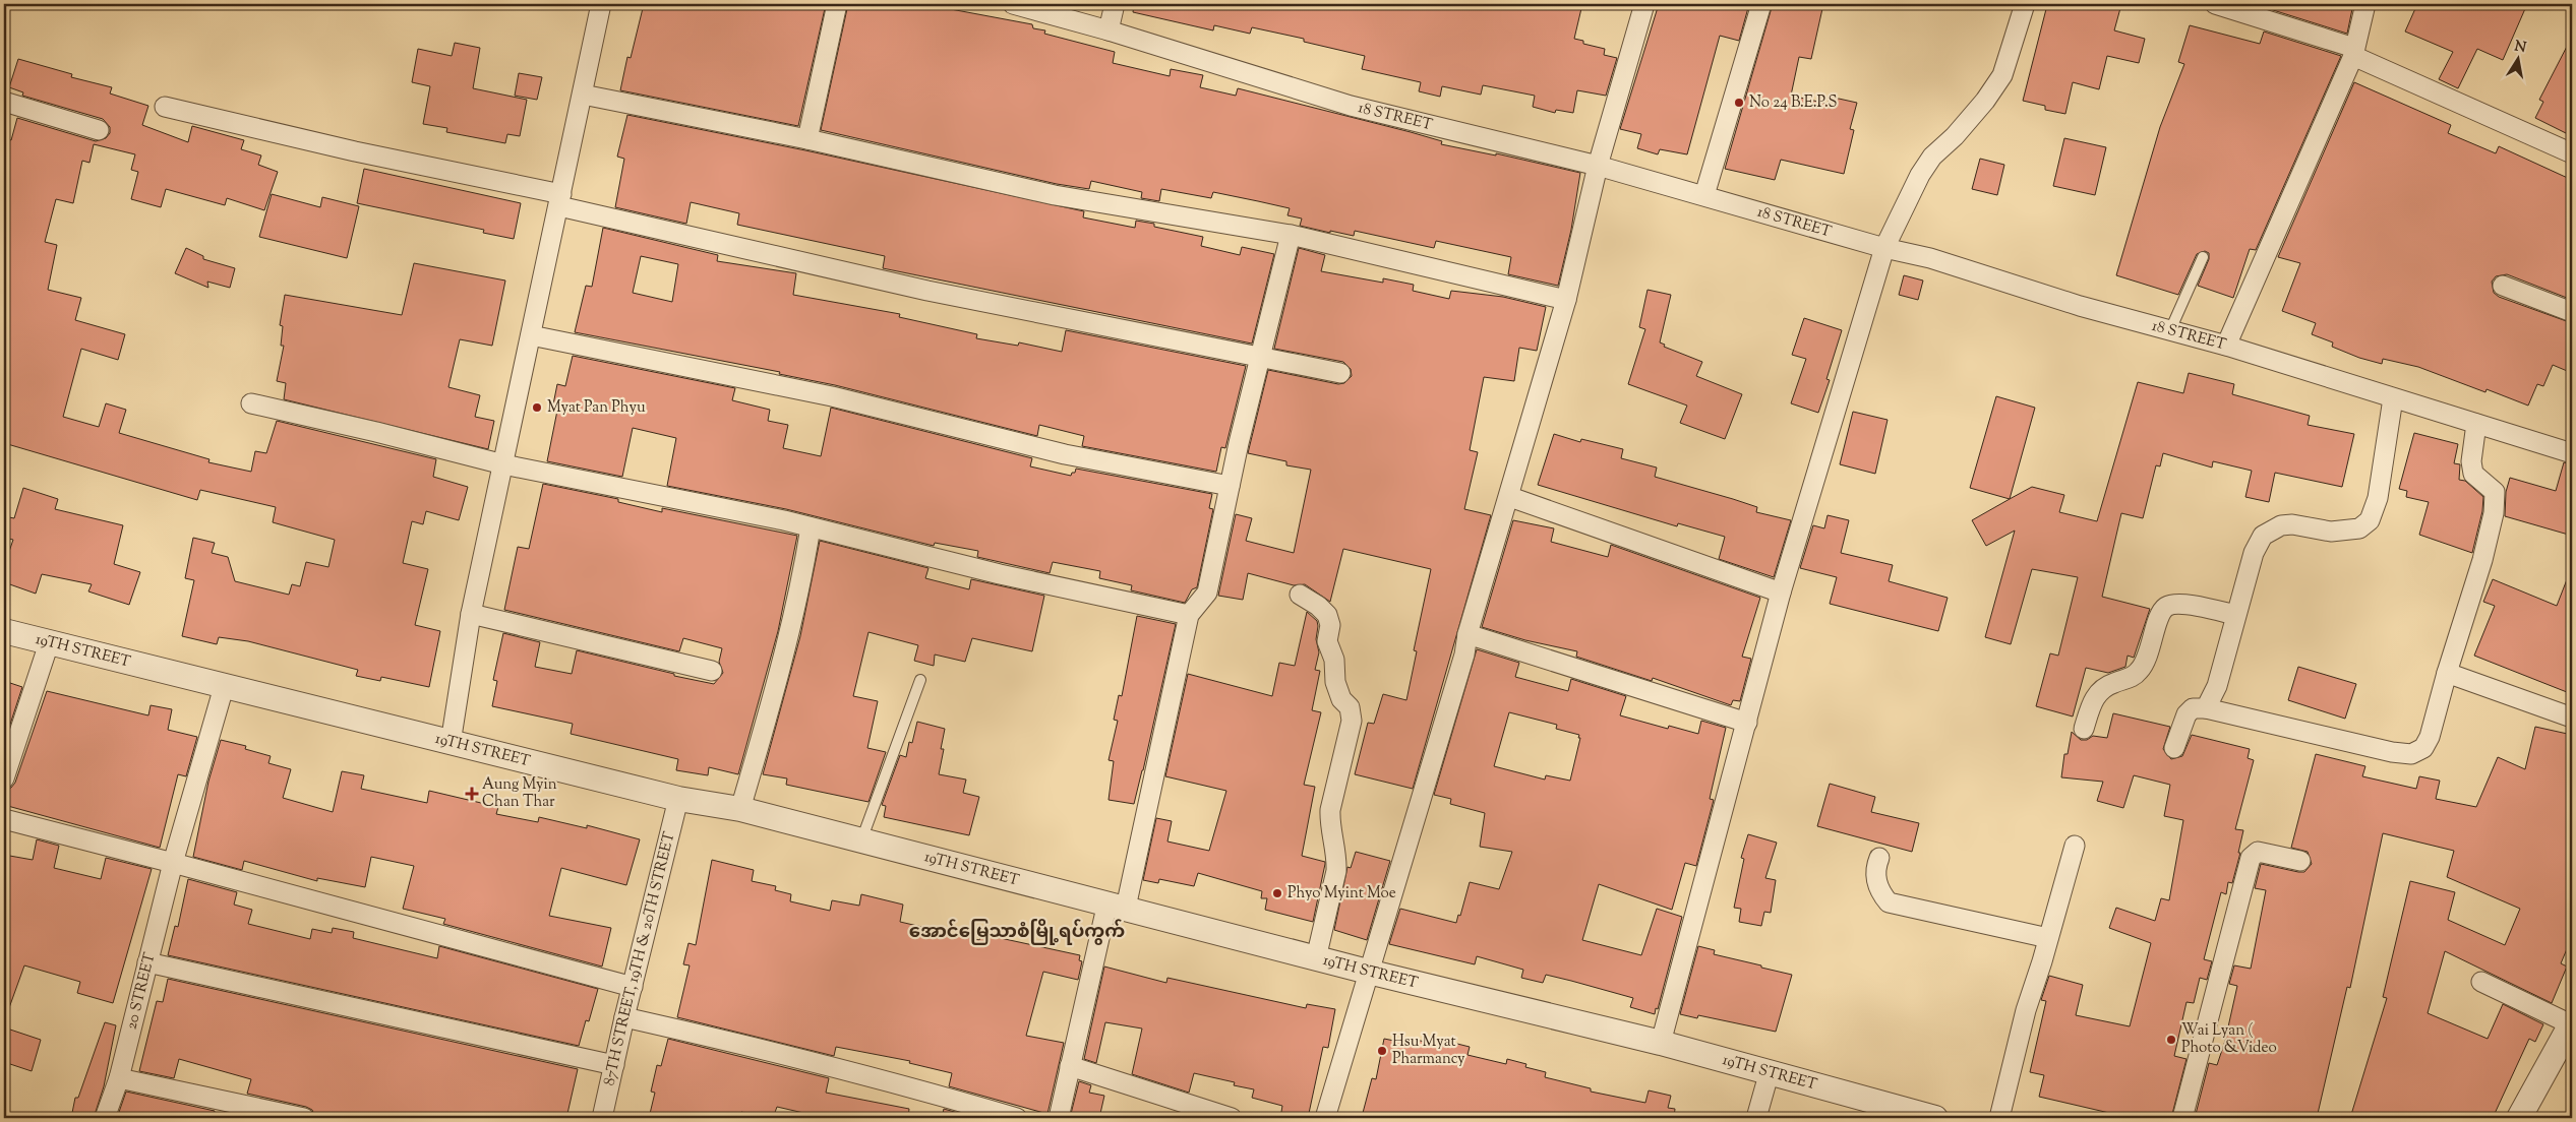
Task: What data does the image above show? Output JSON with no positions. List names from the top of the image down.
{
  "streets": {
    "street": [
      "18 STREET",
      "19TH STREET",
      "87TH STREET, 19TH & 20TH STREET",
      "20 STREET"
    ]
  },
  "crossings": [
    ["19TH STREET", "87TH STREET, 19TH & 20TH STREET"],
    ["19TH STREET", "20 STREET"]
  ],
  "districts": ["အောင်မြေသာစံမြို့ရပ်ကွက်"],
  "places": {
    "other": [
      "No 24 B.E.P.S",
      "Myat Pan Phyu",
      "Phyo Myint Moe",
      "Wai Lyan ( Photo &Video",
      "Hsu Myat Pharmancy"
    ],
    "health": ["Aung Myin Chan Thar"]
  },
  "north": "top"
}
